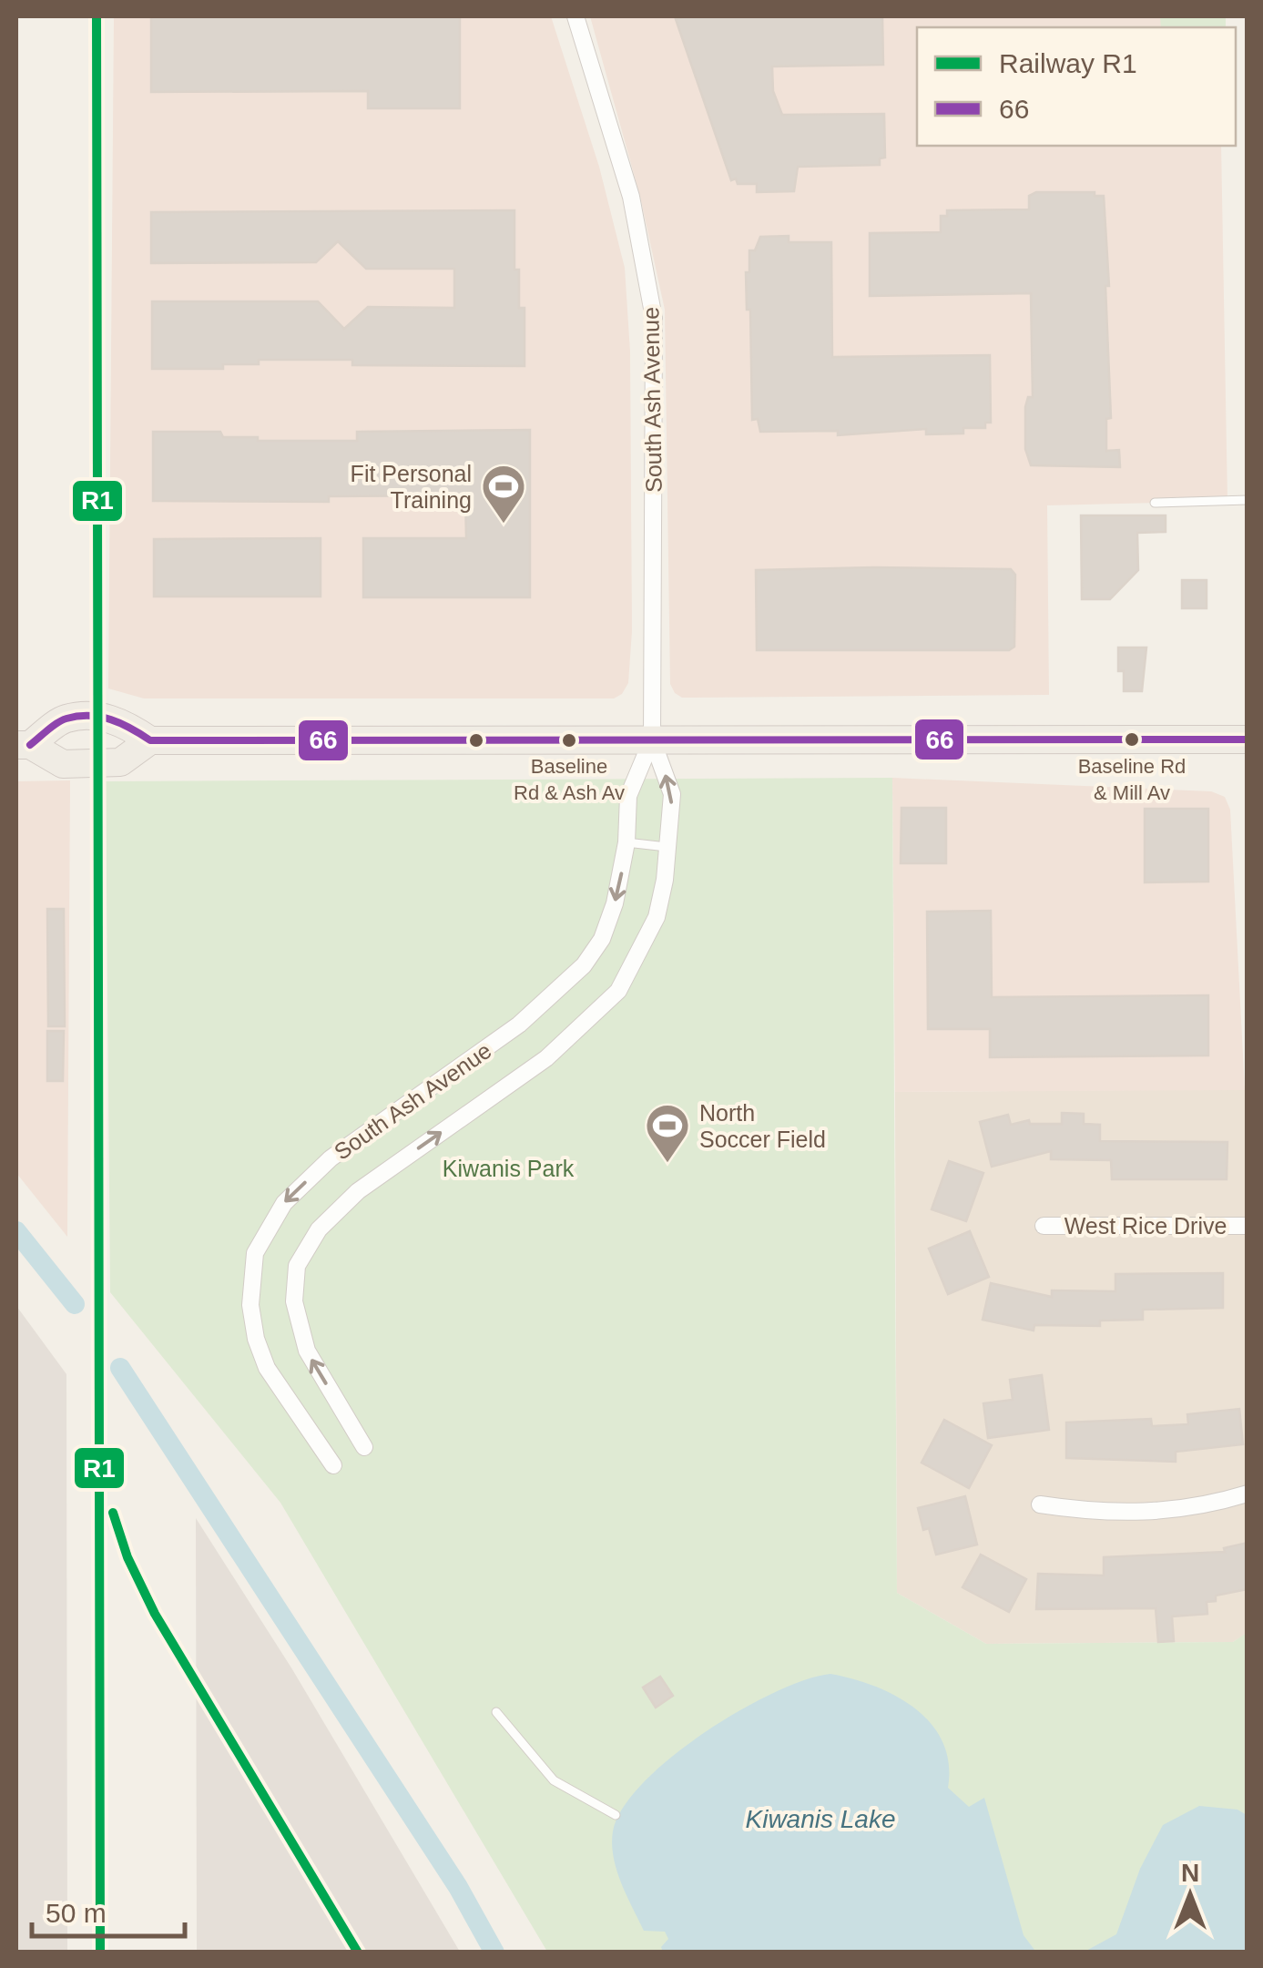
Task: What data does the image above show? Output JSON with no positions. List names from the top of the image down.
{
  "streets": {
    "street": ["South Ash Avenue", "West Rice Drive"]
  },
  "water": ["Kiwanis Lake"],
  "parks": ["Kiwanis Park"],
  "places": {
    "sports": ["Fit Personal Training", "North Soccer Field"],
    "other": ["Baseline Rd & Mill Av", "Baseline Rd & Ash Av"]
  },
  "lines": ["rail line R1", "transit line 66"],
  "legend": ["Railway R1", "66"],
  "scale_bar": "50 m",
  "north": "top"
}
